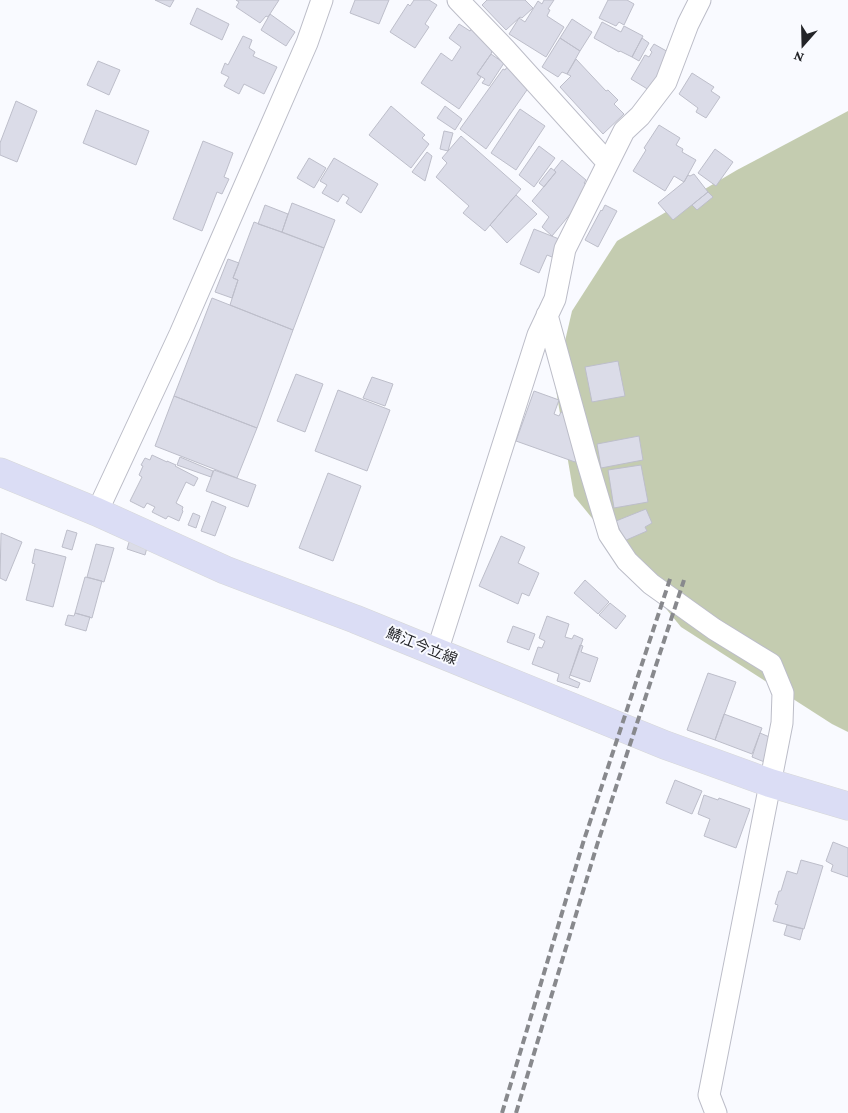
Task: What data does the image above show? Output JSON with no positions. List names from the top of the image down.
{
  "streets": {
    "main road": ["鯖江今立線"]
  },
  "north": "bottom"
}
